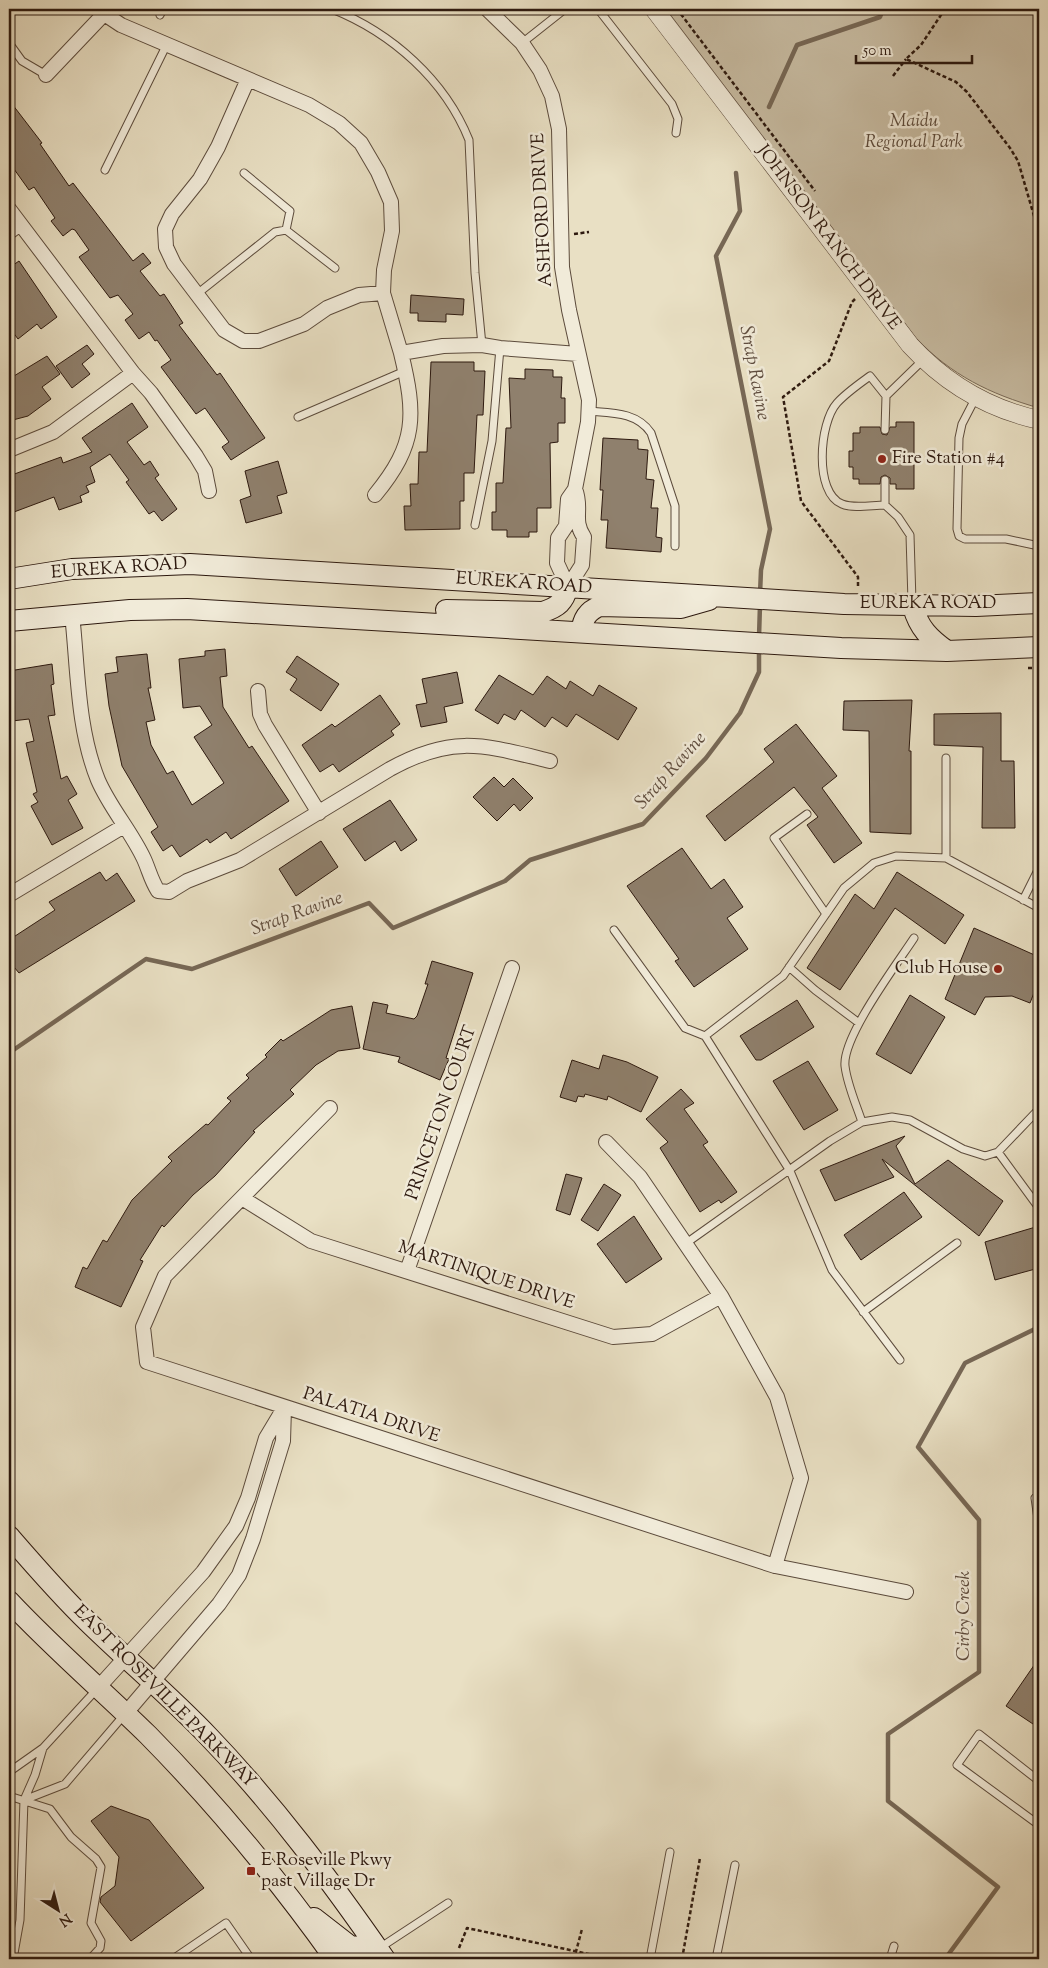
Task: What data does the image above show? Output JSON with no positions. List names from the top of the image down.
{
  "streets": {
    "main road": ["EUREKA ROAD", "EAST ROSEVILLE PARKWAY"],
    "street": [
      "ASHFORD DRIVE",
      "JOHNSON RANCH DRIVE",
      "PRINCETON COURT",
      "MARTINIQUE DRIVE",
      "PALATIA DRIVE"
    ]
  },
  "crossings": [
    ["ASHFORD DRIVE", "EUREKA ROAD"],
    ["PRINCETON COURT", "MARTINIQUE DRIVE"],
    ["MARTINIQUE DRIVE", "PALATIA DRIVE"]
  ],
  "water": ["Strap Ravine", "Cirby Creek"],
  "parks": ["Maidu Regional Park"],
  "places": {
    "other": ["Fire Station #4", "Club House"],
    "transit": ["E Roseville Pkwy past Village Dr"]
  },
  "scale_bar": "50 m",
  "north": "bottom right"
}
